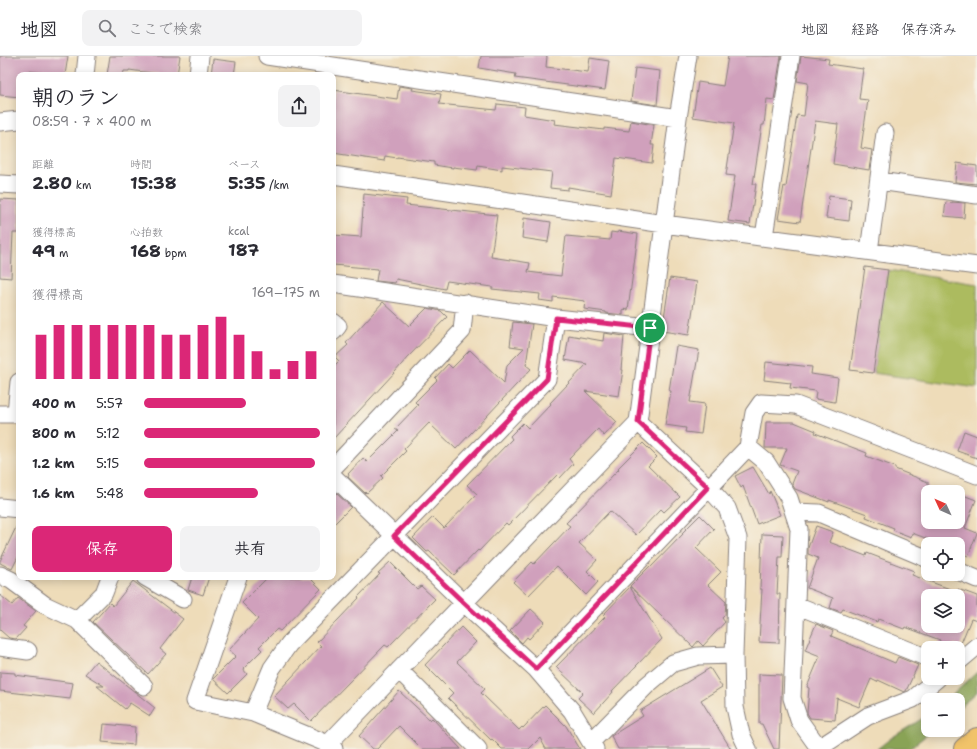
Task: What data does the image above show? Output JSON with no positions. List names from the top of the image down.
{
  "north": "top left",
  "page": {
    "header": "地図",
    "search": "ここで検索",
    "nav": ["地図", "経路", "保存済み"],
    "heading": ["朝のラン", "08:59 · 7 × 400 m"],
    "stats": [
      ["距離", "2.80 km"],
      ["時間", "15:38"],
      ["ペース", "5:35 /km"],
      ["獲得標高", "49 m"],
      ["心拍数", "168 bpm"],
      ["kcal", "187"]
    ],
    "chart": ["獲得標高", "169–175 m"],
    "list": [
      {
        "name": "400 m",
        "note": "5:57"
      },
      {
        "name": "800 m",
        "note": "5:12"
      },
      {
        "name": "1.2 km",
        "note": "5:15"
      },
      {
        "name": "1.6 km",
        "note": "5:48"
      }
    ],
    "map_buttons": ["+", "−"],
    "buttons": ["保存", "共有"]
  }
}
